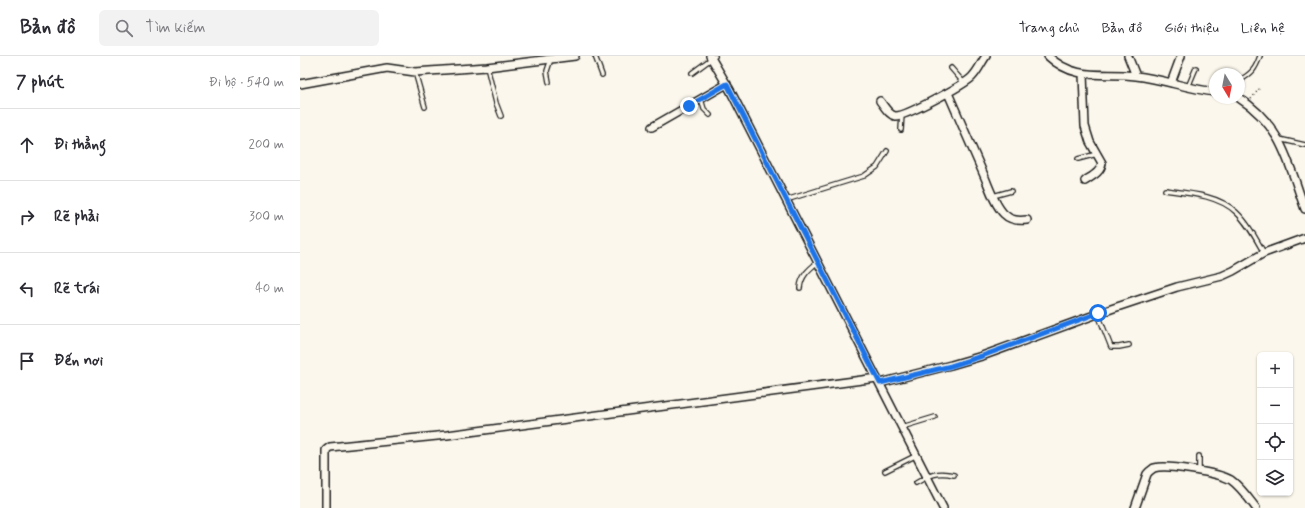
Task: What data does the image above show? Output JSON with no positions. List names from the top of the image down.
{
  "north": "bottom",
  "page": {
    "header": "Bản đồ",
    "search": "Tìm kiếm",
    "nav": [
      "Trang chủ",
      "Bản đồ",
      "Giới thiệu",
      "Liên hệ"
    ],
    "heading": ["7 phút", "Đi bộ · 540 m"],
    "list": [
      ["Đi thẳng", "200 m"],
      ["Rẽ phải", "300 m"],
      ["Rẽ trái", "40 m"],
      "Đến nơi"
    ],
    "map_buttons": ["+", "−"]
  }
}
